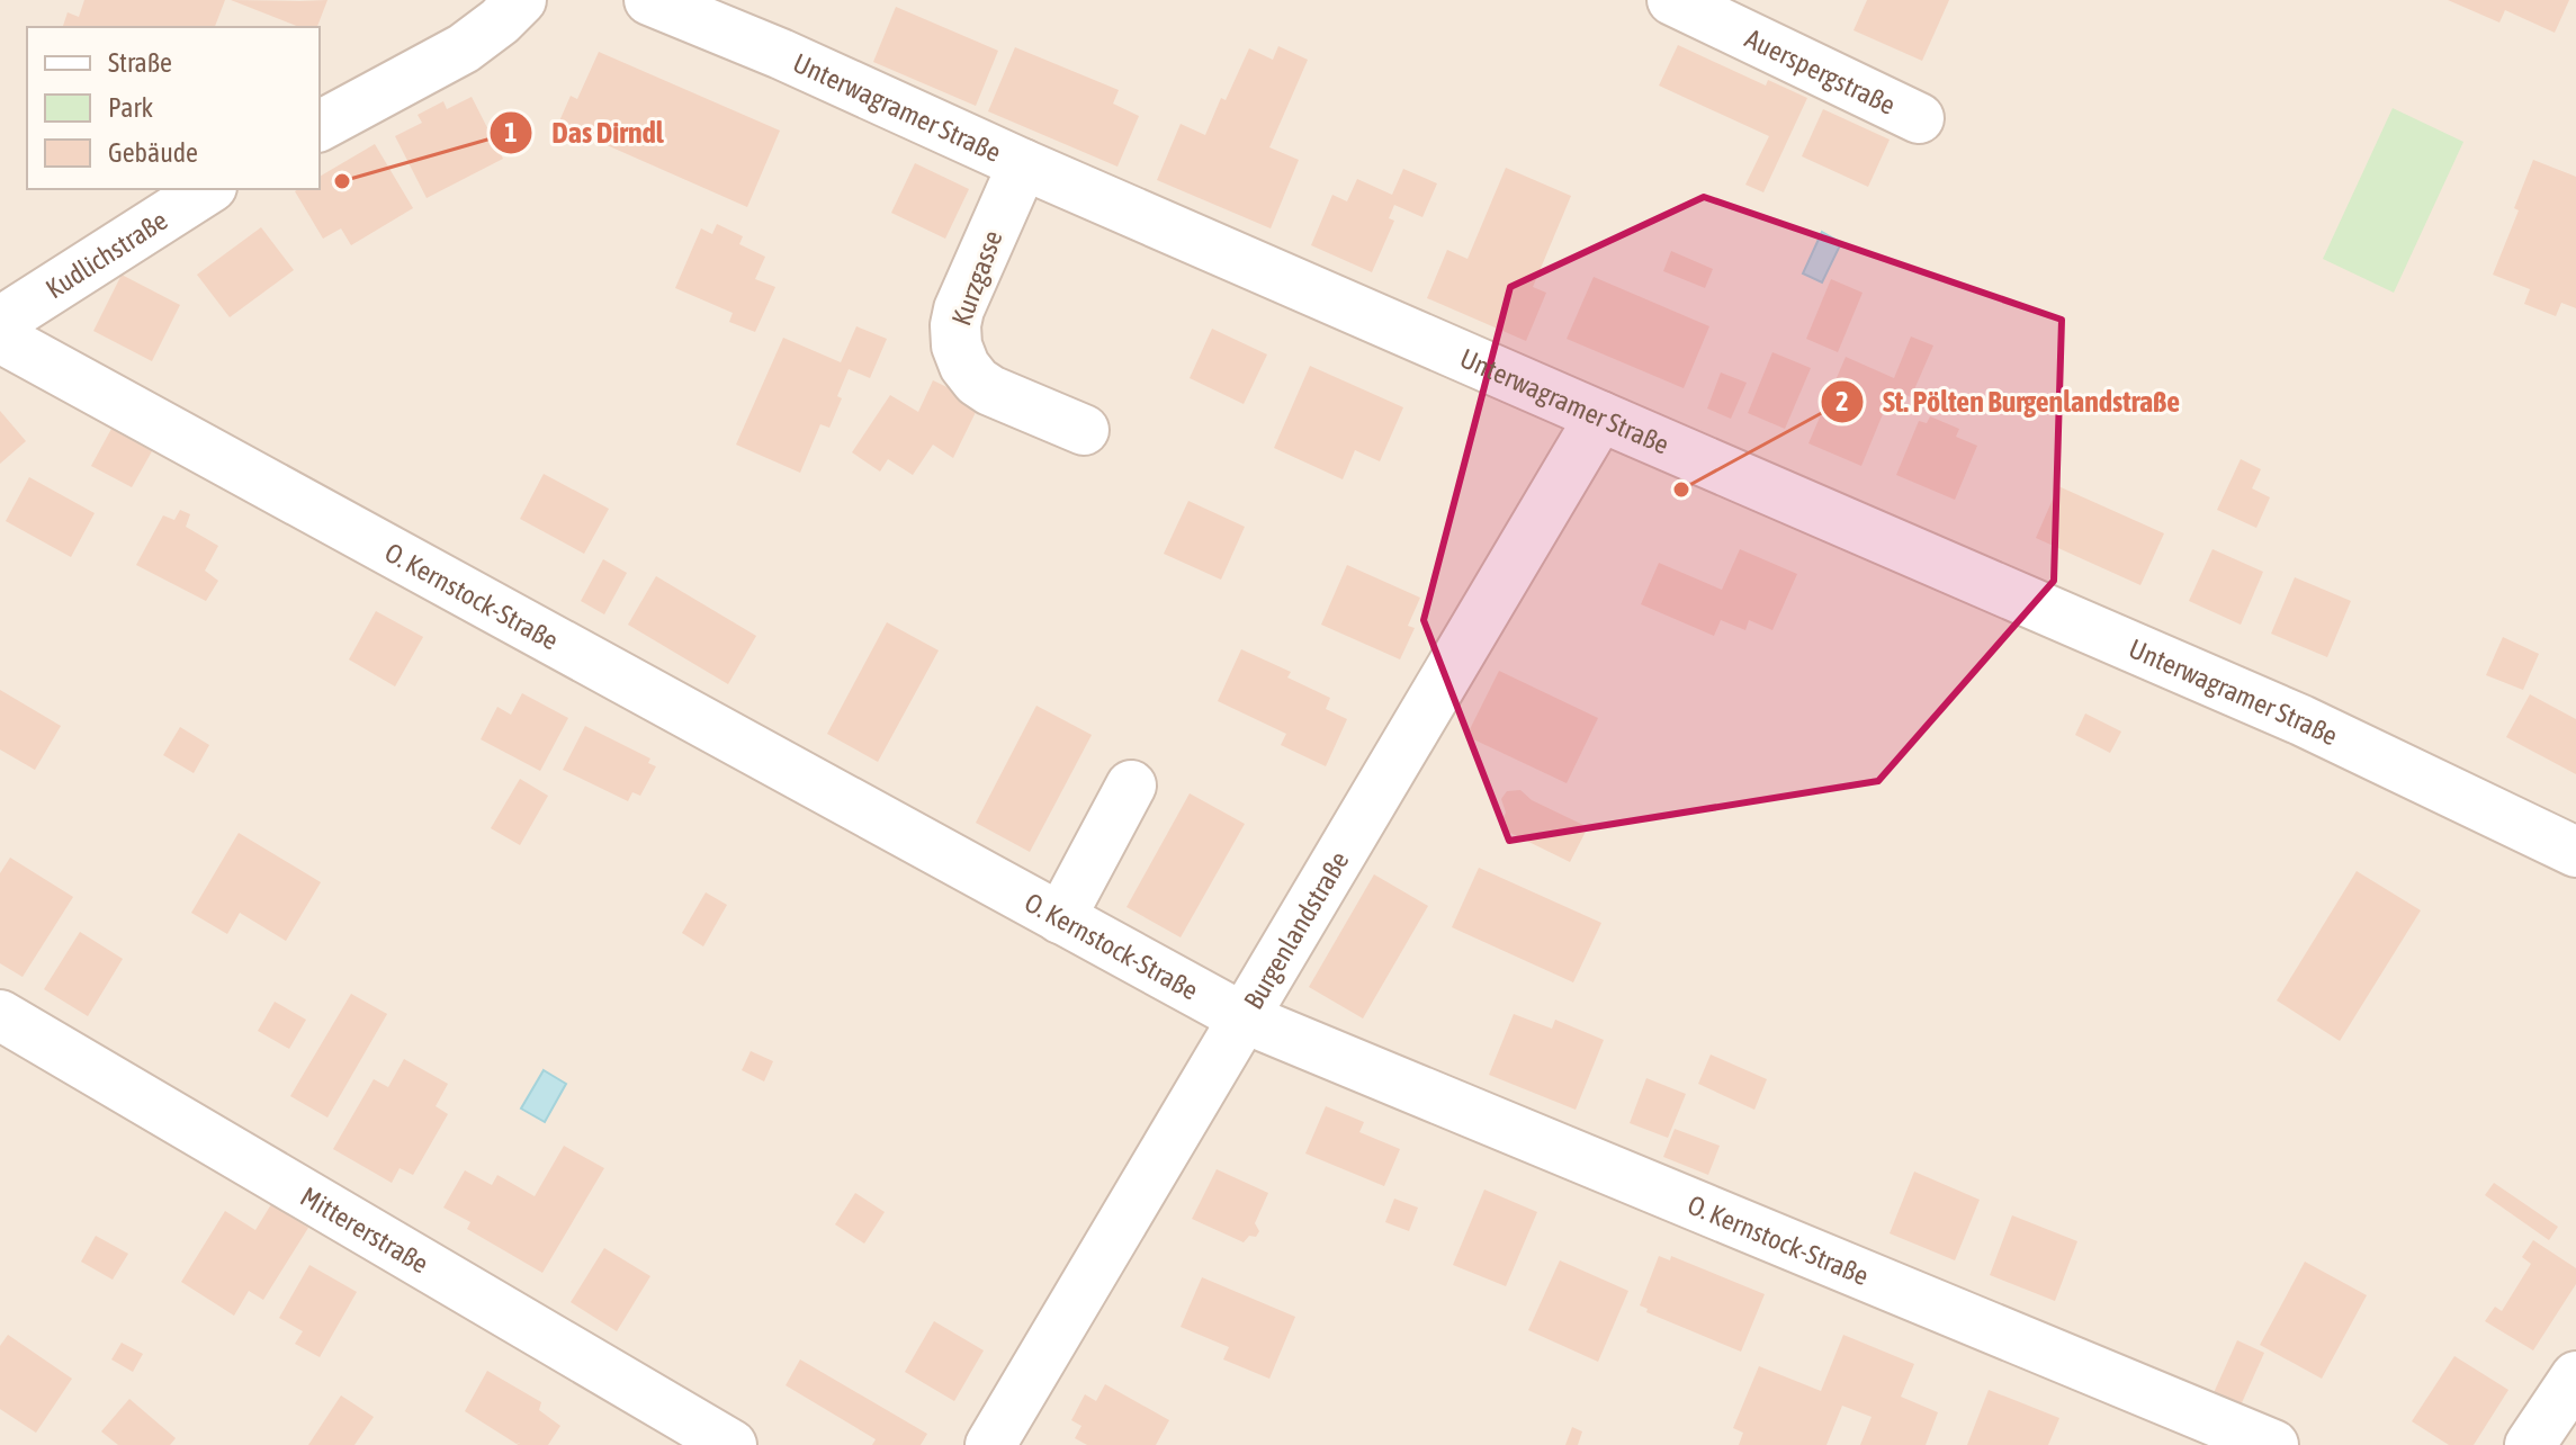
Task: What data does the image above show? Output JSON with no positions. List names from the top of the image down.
{
  "streets": {
    "street": [
      "Auerspergstraße",
      "Unterwagramer Straße",
      "Kudlichstraße",
      "Kurzgasse",
      "O. Kernstock-Straße",
      "Burgenlandstraße",
      "Mittererstraße"
    ]
  },
  "crossings": [
    ["Unterwagramer Straße", "Kurzgasse"],
    ["Unterwagramer Straße", "Burgenlandstraße"],
    ["O. Kernstock-Straße", "Burgenlandstraße"]
  ],
  "places": ["Das Dirndl", "St. Pölten Burgenlandstraße"],
  "legend": ["Straße", "Park", "Gebäude"]
}
